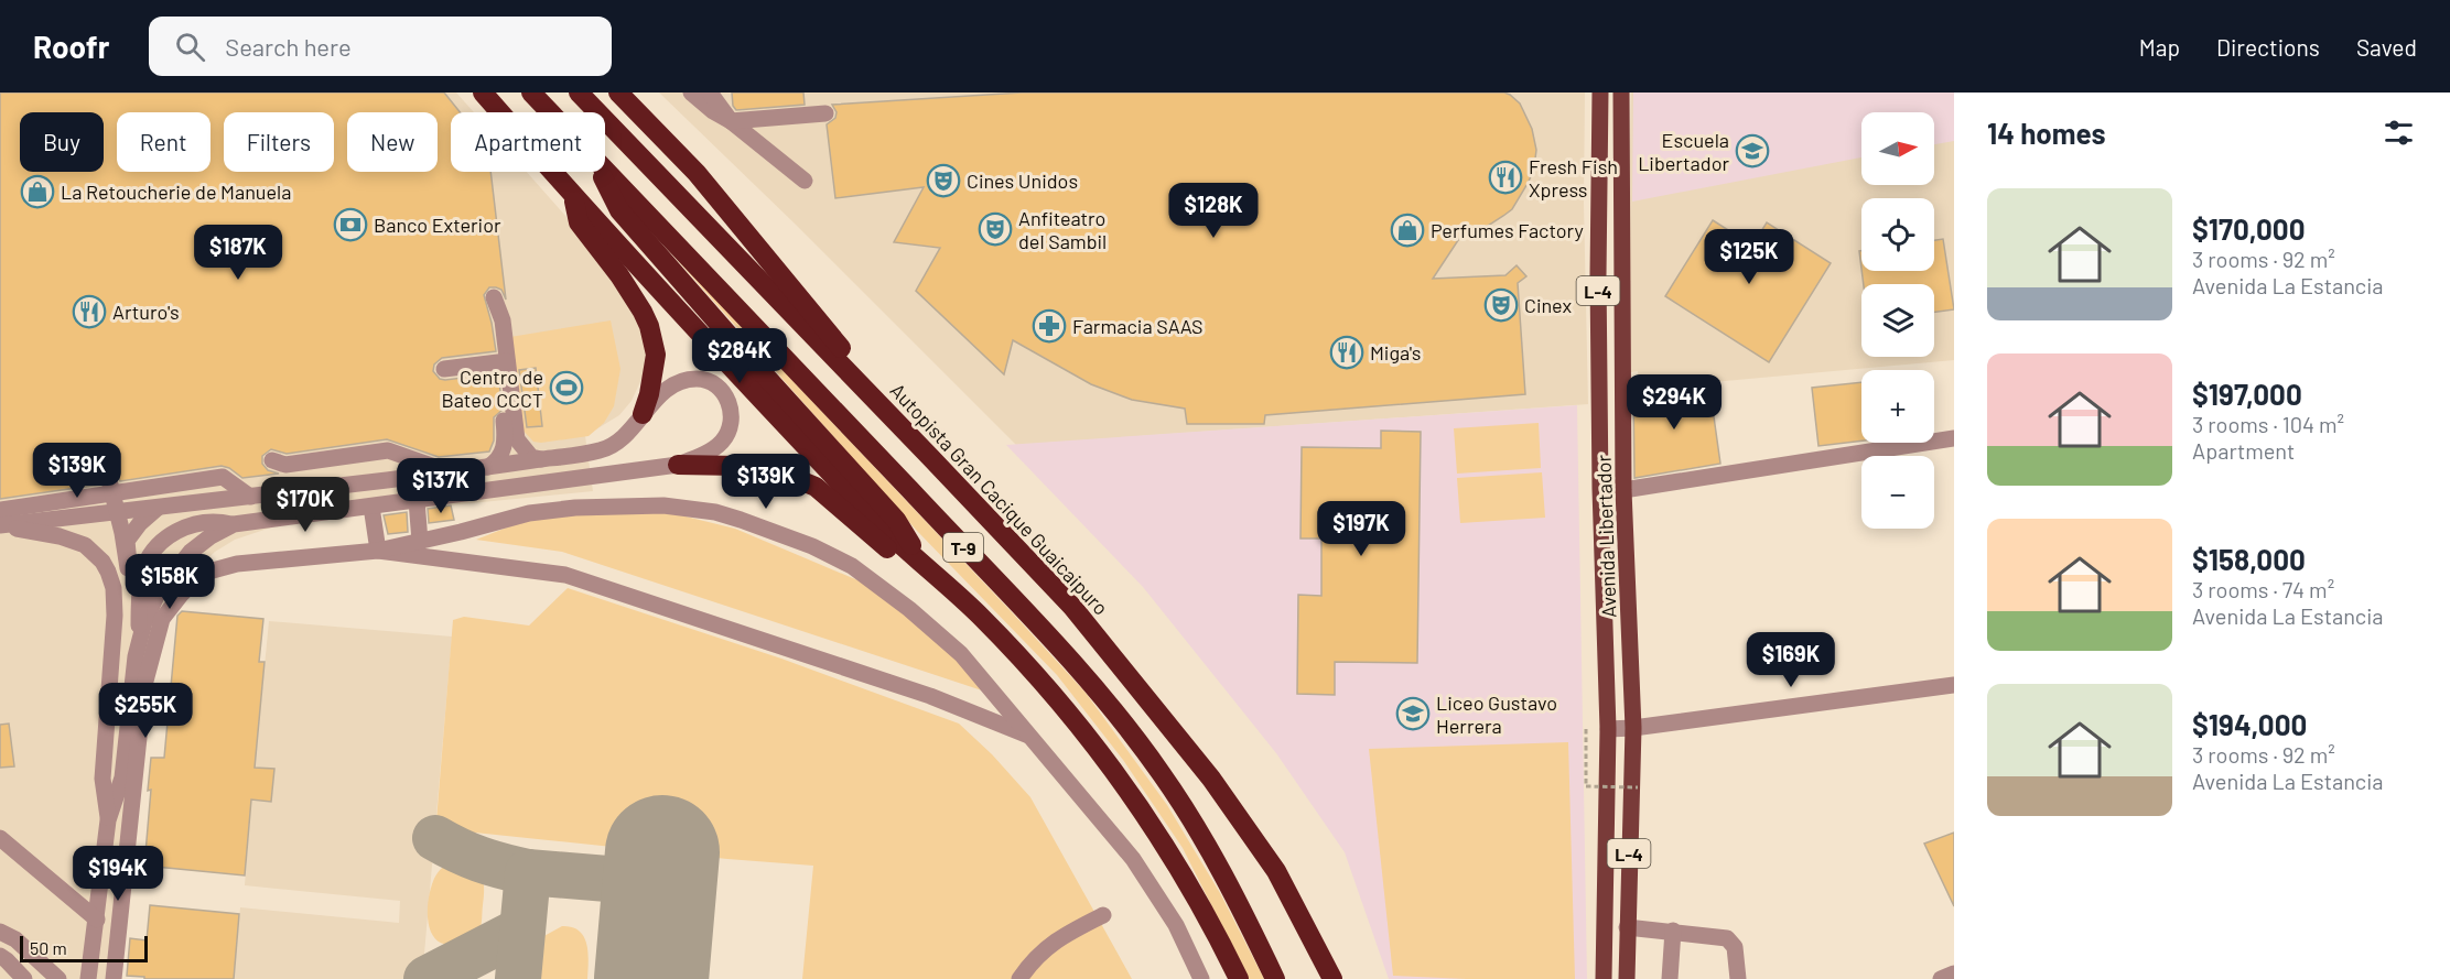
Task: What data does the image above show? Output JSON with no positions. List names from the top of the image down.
{
  "streets": {
    "highway": ["Autopista Gran Cacique Guaicaipuro", "T-9"],
    "main road": ["L-4", "Avenida Libertador"]
  },
  "places": {
    "school or university": ["Escuela Libertador", "Liceo Gustavo Herrera"],
    "restaurant": ["Fresh Fish Xpress", "Arturo's", "Miga's"],
    "theatre": ["Cines Unidos", "Anfiteatro del Sambil", "Cinex"],
    "shop": ["La Retoucherie de Manuela", "Perfumes Factory"],
    "bank": ["Banco Exterior"],
    "pharmacy": ["Farmacia SAAS"],
    "sports": ["Centro de Bateo CCCT"]
  },
  "scale_bar": "50 m",
  "north": "right",
  "page": {
    "header": "Roofr",
    "search": "Search here",
    "nav": ["Map", "Directions", "Saved"],
    "heading": "14 homes",
    "map_buttons": ["+", "−"],
    "chip": [
      "Buy",
      "Rent",
      "Filters",
      "New",
      "Apartment"
    ],
    "list": [
      {
        "name": "$170,000",
        "note": "3 rooms · 92 m² · Avenida La Estancia"
      },
      {
        "name": "$197,000",
        "note": "3 rooms · 104 m² · Apartment"
      },
      {
        "name": "$158,000",
        "note": "3 rooms · 74 m² · Avenida La Estancia"
      },
      {
        "name": "$194,000",
        "note": "3 rooms · 92 m² · Avenida La Estancia"
      }
    ],
    "price": [
      "$128K",
      "$187K",
      "$125K",
      "$284K",
      "$294K",
      "$139K",
      "$139K",
      "$137K",
      "$170K",
      "$197K",
      "$158K",
      "$169K",
      "$255K",
      "$194K"
    ],
    "scale": "50 m"
  }
}
